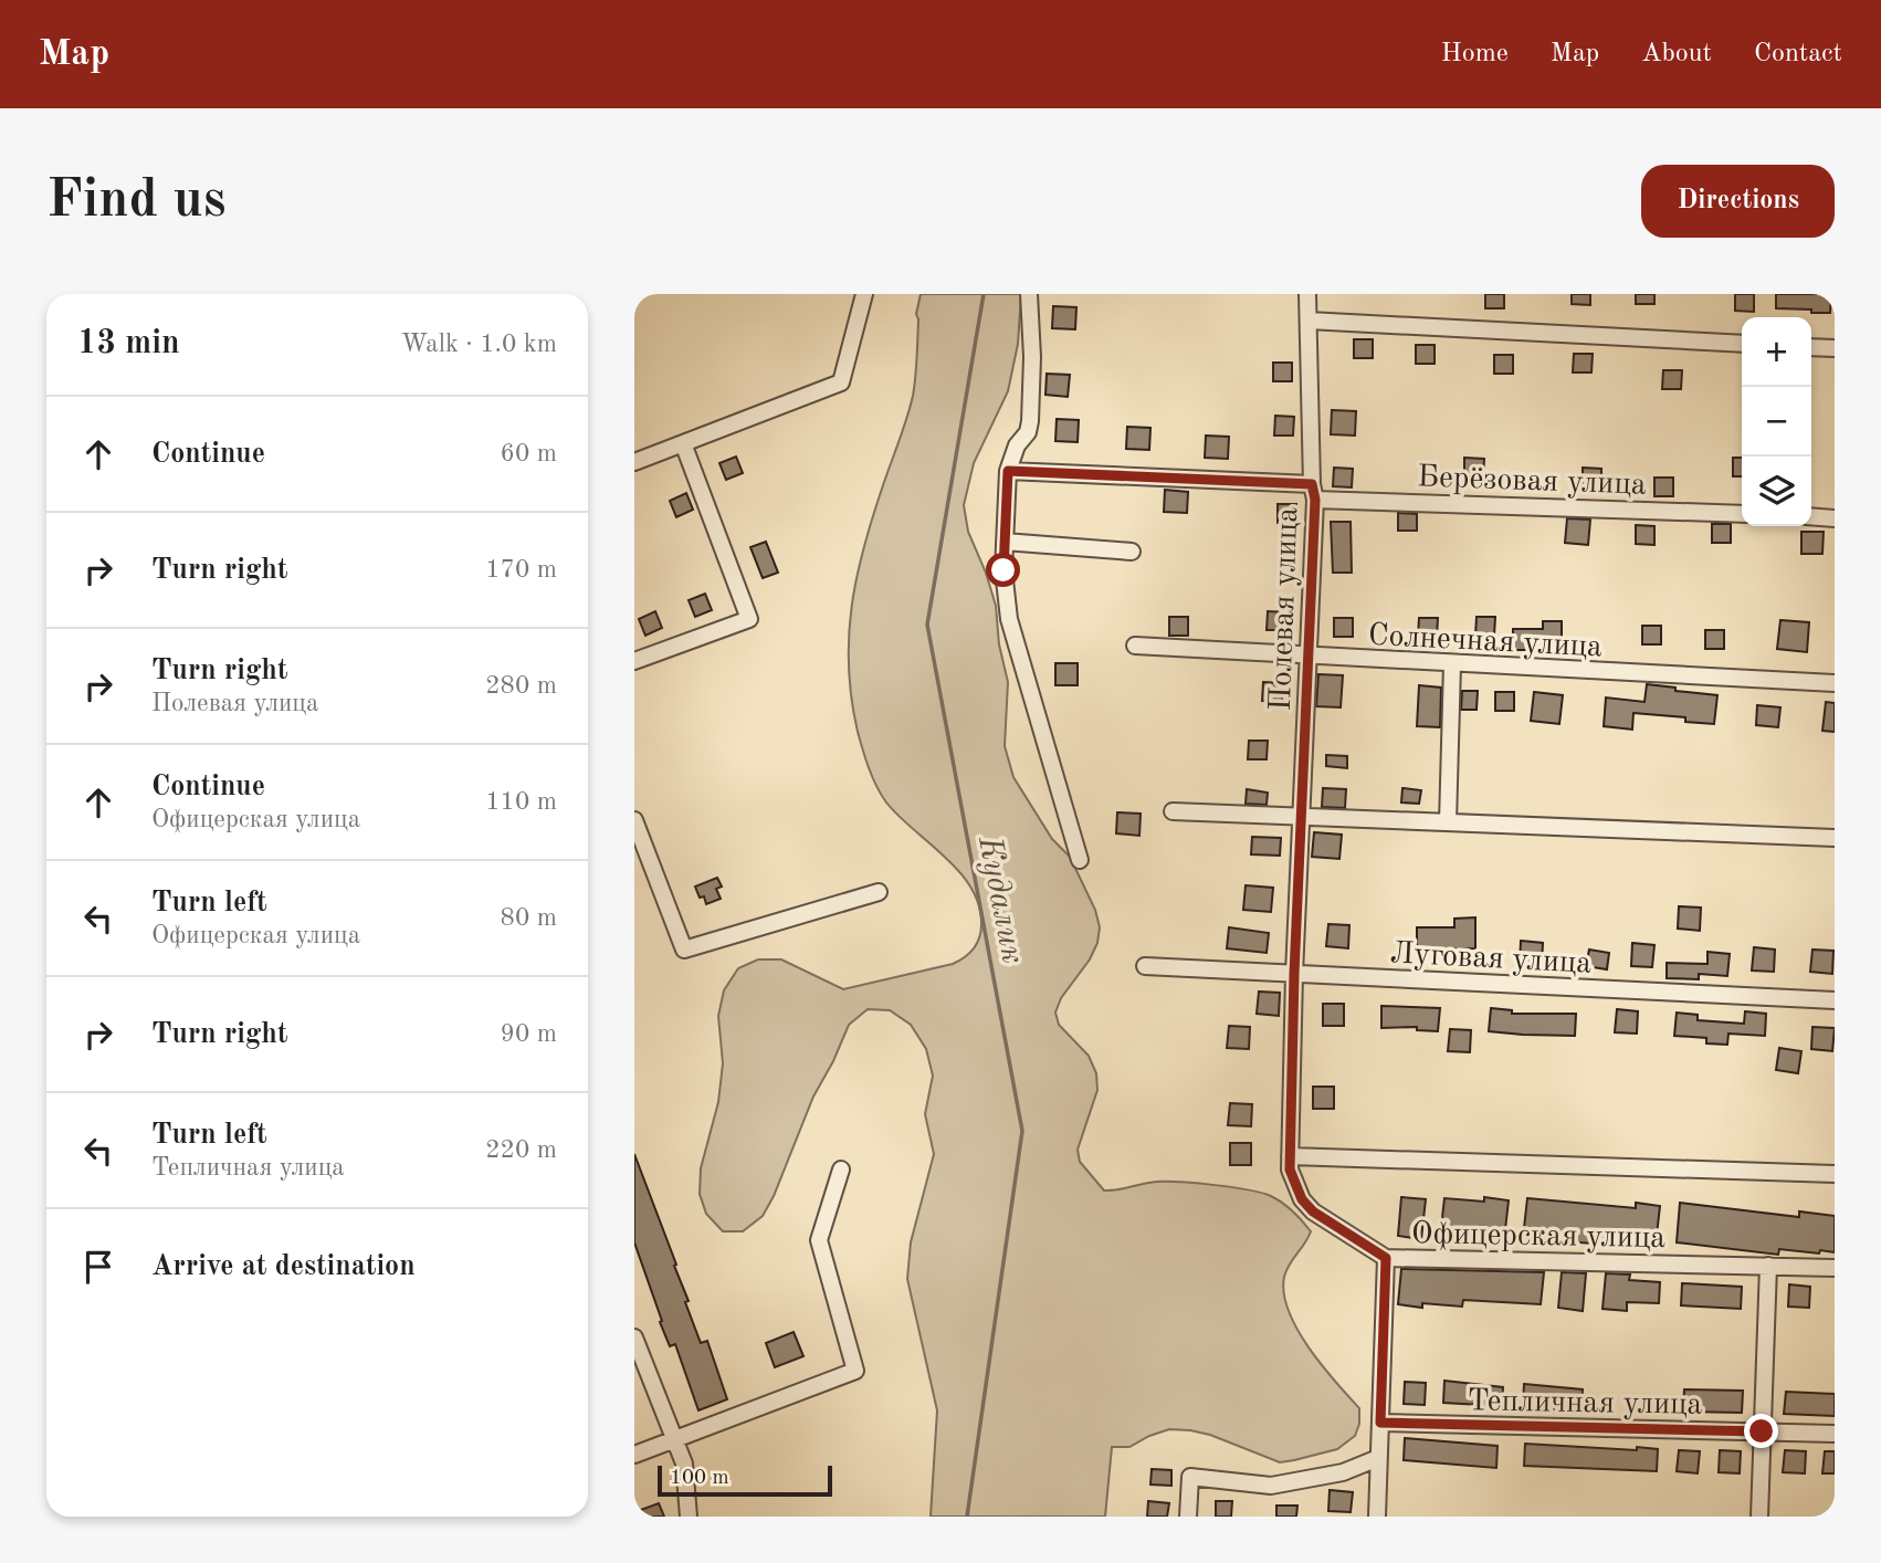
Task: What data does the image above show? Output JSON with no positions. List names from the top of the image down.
{
  "streets": {
    "street": [
      "Берёзовая улица",
      "Полевая улица",
      "Солнечная улица",
      "Луговая улица",
      "Офицерская улица",
      "Тепличная улица"
    ]
  },
  "crossings": [
    ["Берёзовая улица", "Полевая улица"],
    ["Полевая улица", "Солнечная улица"],
    ["Полевая улица", "Луговая улица"],
    ["Полевая улица", "Офицерская улица"],
    ["Луговая улица", "Офицерская улица"]
  ],
  "water": ["Кудалик"],
  "scale_bar": "100 m",
  "page": {
    "header": "Map",
    "nav": [
      "Home",
      "Map",
      "About",
      "Contact"
    ],
    "buttons": "Directions",
    "title": "Find us",
    "heading": ["13 min", "Walk · 1.0 km"],
    "map_buttons": ["+", "−"],
    "list": [
      ["Continue", "60 m"],
      ["Turn right", "170 m"],
      ["Turn right", "Полевая улица", "280 m"],
      ["Continue", "Офицерская улица", "110 m"],
      ["Turn left", "Офицерская улица", "80 m"],
      ["Turn right", "90 m"],
      ["Turn left", "Тепличная улица", "220 m"],
      "Arrive at destination"
    ],
    "scale": "100 m"
  }
}
